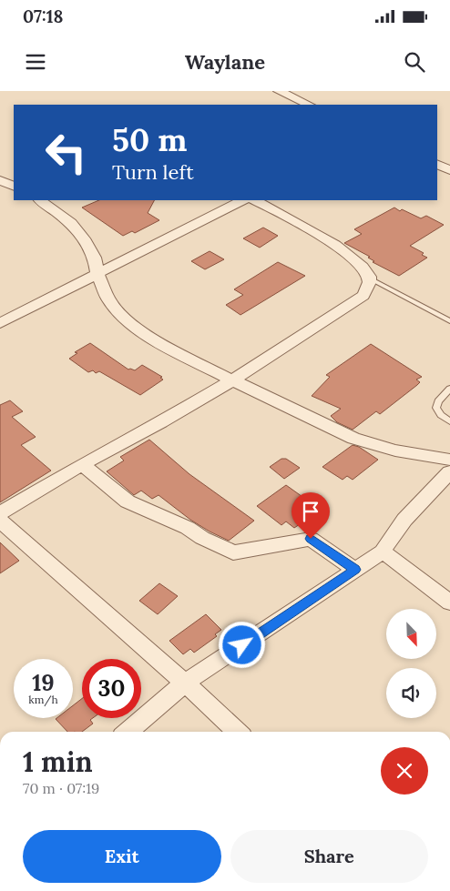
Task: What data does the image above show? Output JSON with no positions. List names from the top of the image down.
{
  "north": "bottom right",
  "page": {
    "status": "07:18",
    "header": "Waylane",
    "turn": ["50 m", "Turn left"],
    "speed": "19 km/h",
    "limit": "30",
    "heading": ["1 min", "70 m · 07:19"],
    "buttons": ["Exit", "Share"]
  }
}
